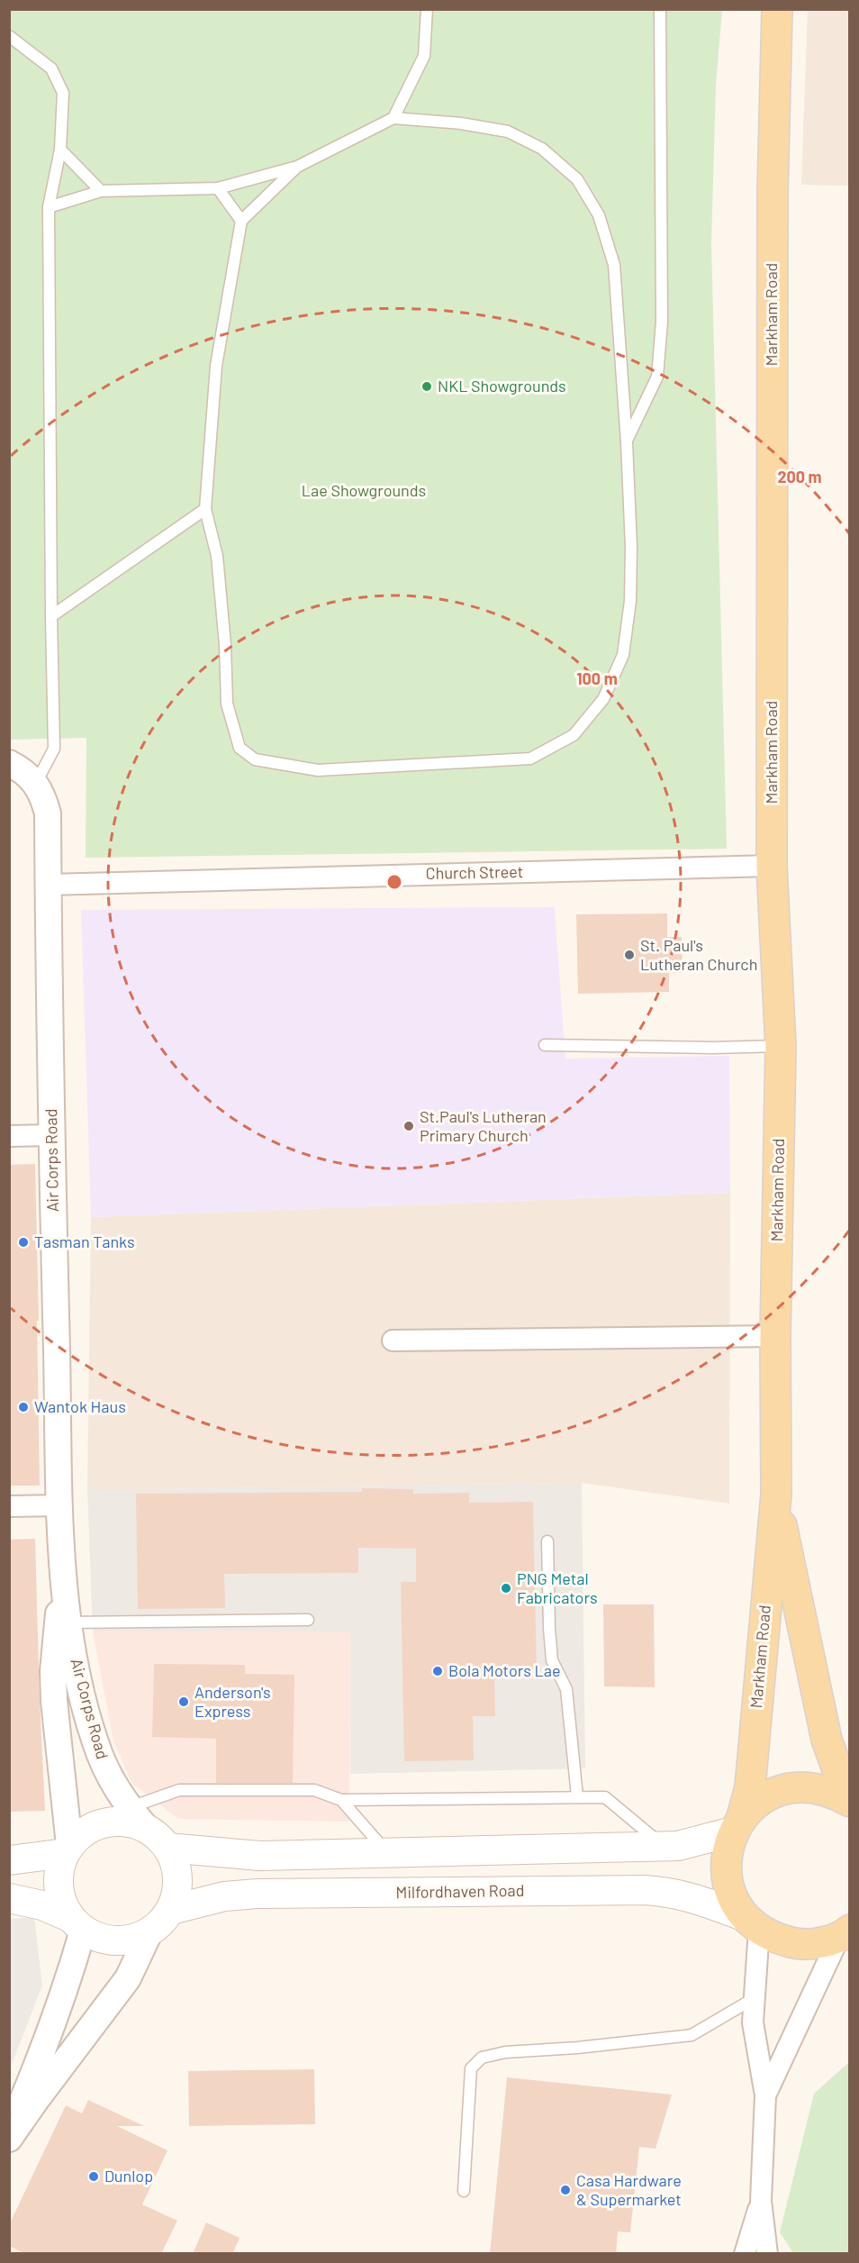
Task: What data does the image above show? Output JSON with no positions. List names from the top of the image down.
{
  "streets": {
    "main road": ["Markham Road", "Milfordhaven Road"],
    "street": ["Church Street", "Air Corps Road"]
  },
  "crossings": [
    ["Markham Road", "Church Street"],
    ["Markham Road", "Milfordhaven Road"],
    ["Church Street", "Air Corps Road"],
    ["Air Corps Road", "Milfordhaven Road"]
  ],
  "parks": ["Lae Showgrounds"],
  "places": [
    "NKL Showgrounds",
    "St. Paul's Lutheran Church",
    "St.Paul's Lutheran Primary Church",
    "Tasman Tanks",
    "Wantok Haus",
    "PNG Metal Fabricators",
    "Bola Motors Lae",
    "Anderson's Express",
    "Dunlop",
    "Casa Hardware & Supermarket"
  ],
  "rings": ["200 m", "100 m"]
}
